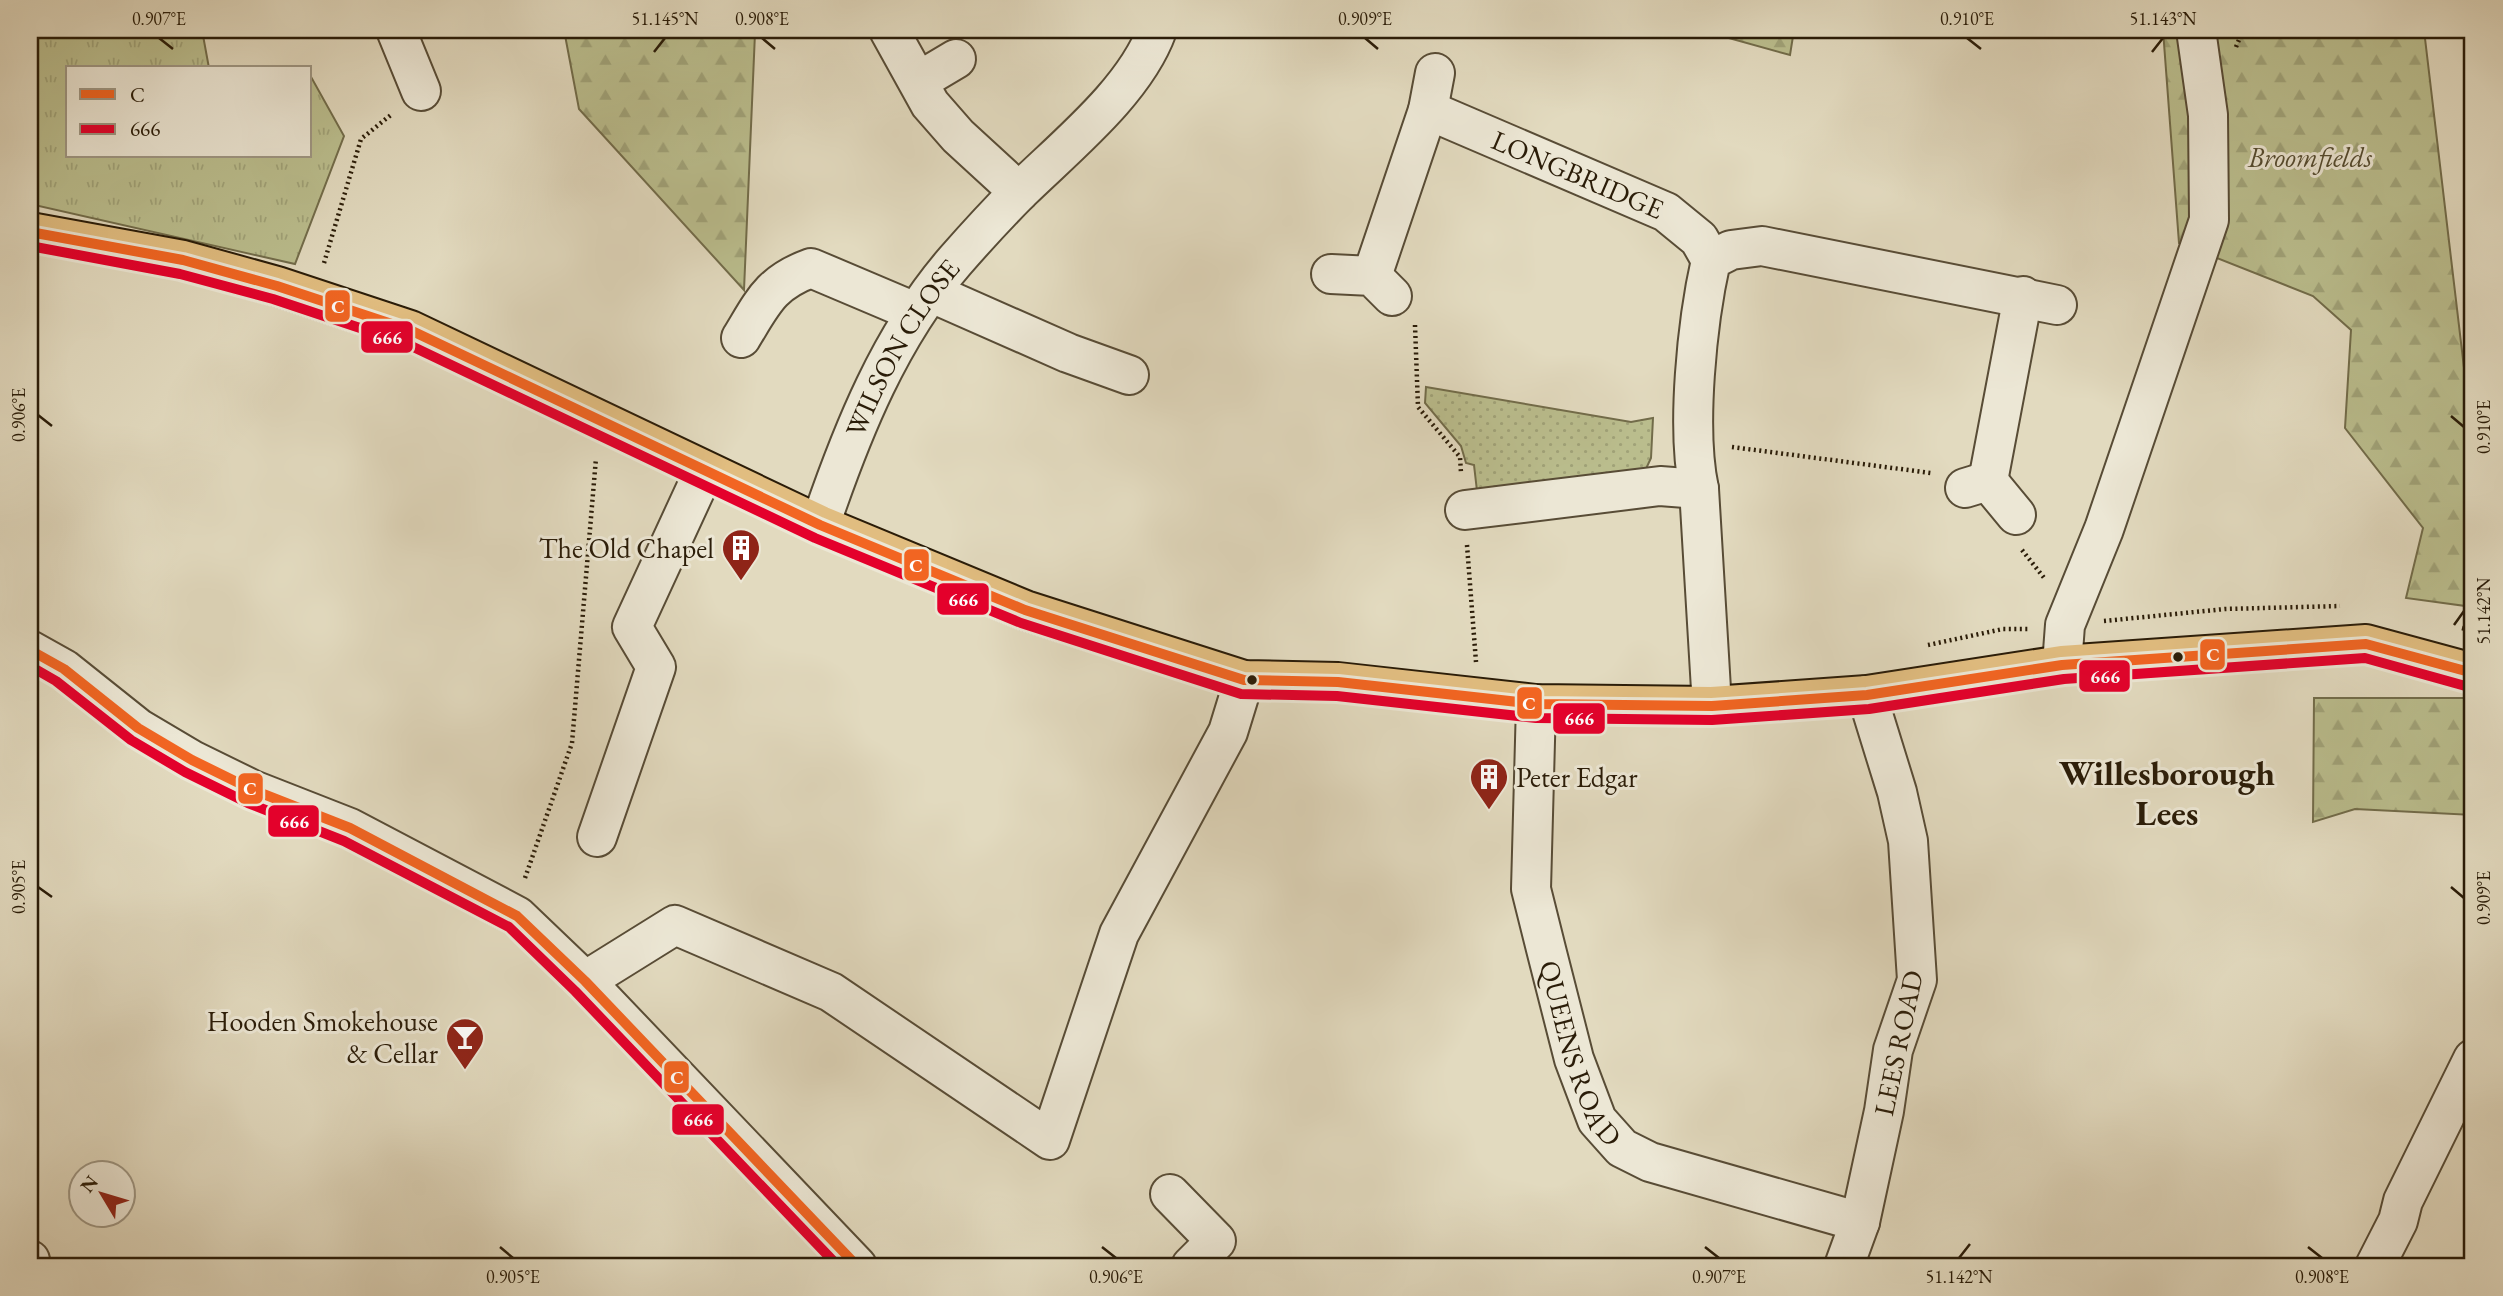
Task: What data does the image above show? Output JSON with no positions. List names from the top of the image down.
{
  "streets": {
    "street": [
      "LONGBRIDGE",
      "WILSON CLOSE",
      "LEES ROAD",
      "QUEENS ROAD"
    ]
  },
  "crossings": [
    ["LEES ROAD", "QUEENS ROAD"]
  ],
  "districts": ["Willesborough Lees"],
  "parks": ["Broomfields"],
  "places": {
    "building": ["The Old Chapel", "Peter Edgar"],
    "bar": ["Hooden Smokehouse & Cellar"]
  },
  "lines": ["transit line C", "transit line 666"],
  "legend": ["C", "666"],
  "north": "top left",
  "coordinates": [
    "0.907°E",
    "51.145°N",
    "0.908°E",
    "0.909°E",
    "0.910°E",
    "51.143°N",
    "0.906°E",
    "51.142°N",
    "0.905°E"
  ]
}
